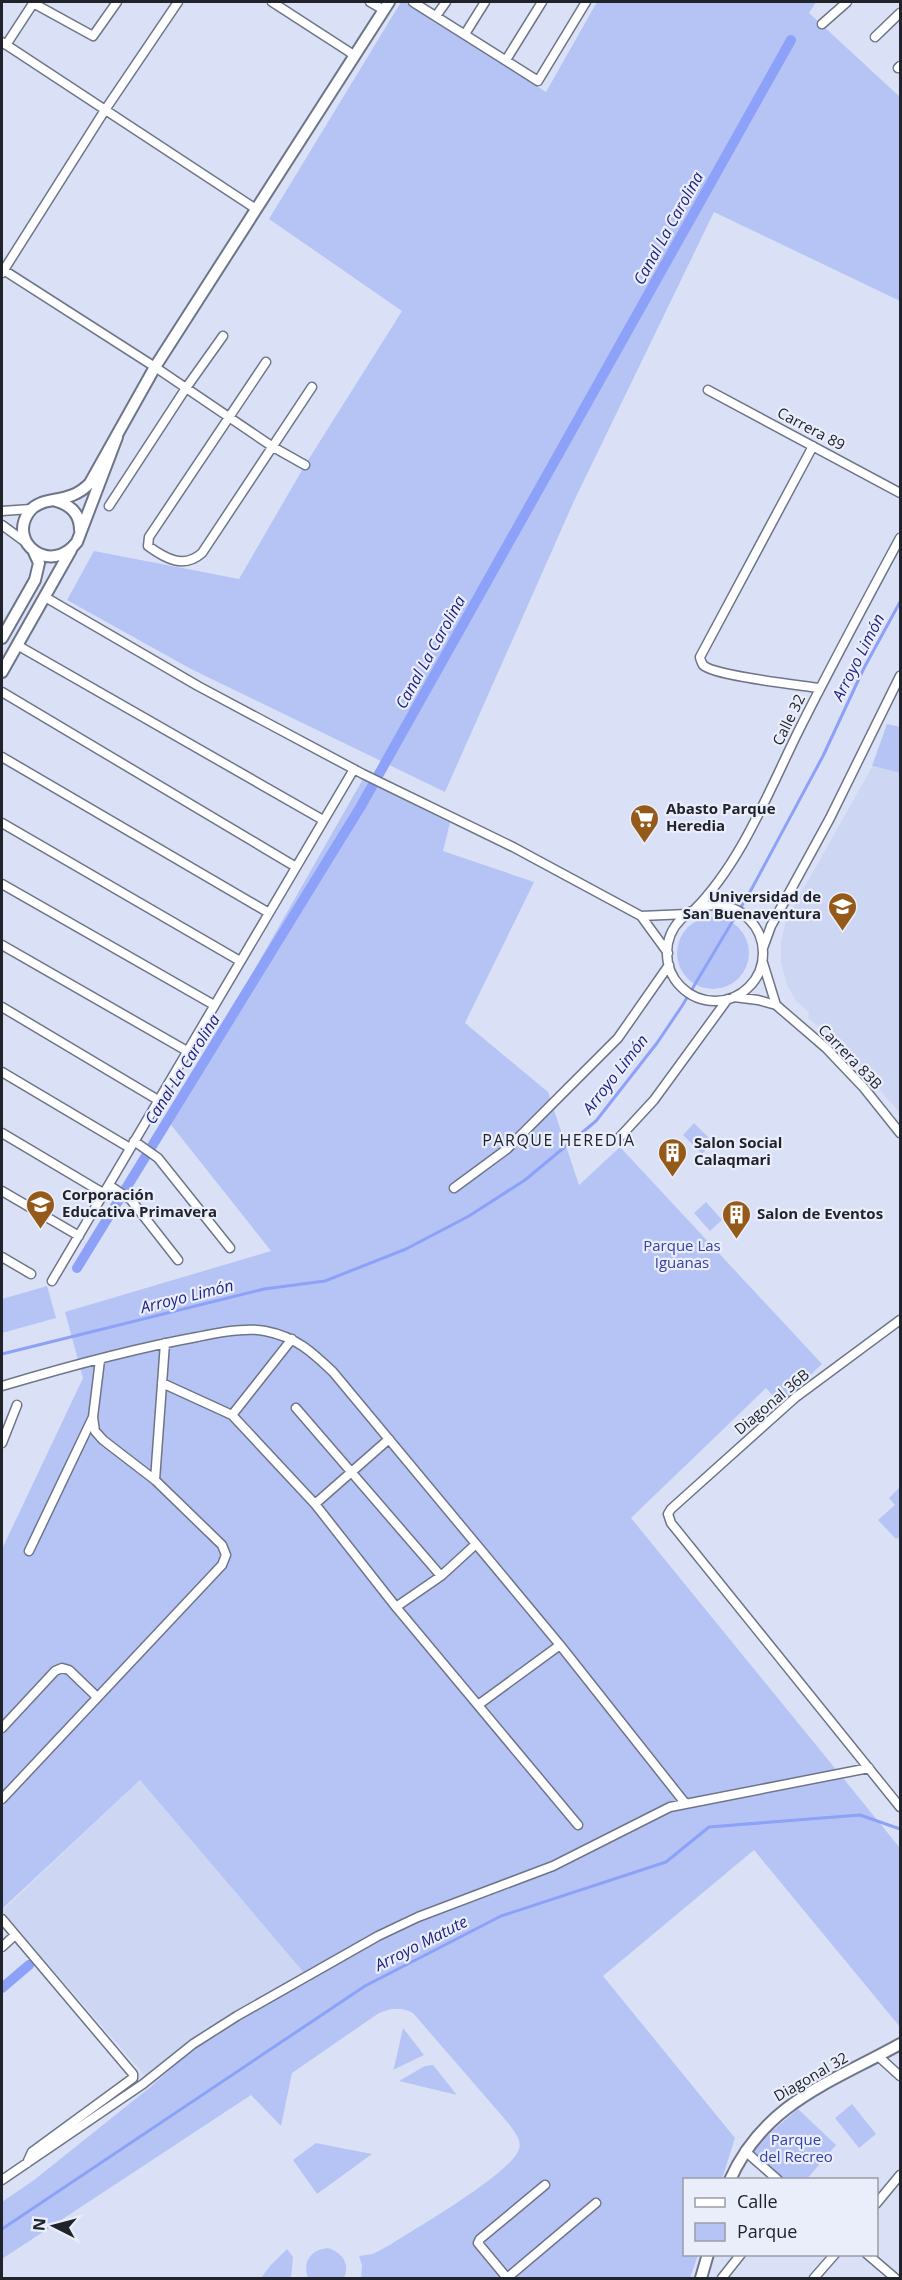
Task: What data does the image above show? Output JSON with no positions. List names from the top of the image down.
{
  "streets": {
    "street": [
      "Carrera 89",
      "Calle 32",
      "Carrera 83B",
      "Diagonal 36B",
      "Diagonal 32"
    ]
  },
  "crossings": [
    ["Calle 32", "Carrera 83B"]
  ],
  "districts": ["PARQUE HEREDIA"],
  "water": ["Canal La Carolina", "Arroyo Limón", "Arroyo Matute"],
  "parks": ["Parque Las Iguanas", "Parque del Recreo"],
  "places": {
    "supermarket": ["Abasto Parque Heredia"],
    "school or university": ["Universidad de San Buenaventura", "Corporación Educativa Primavera"],
    "building": ["Salon Social Calaqmari", "Salon de Eventos"]
  },
  "legend": ["Calle", "Parque"],
  "north": "left"
}
